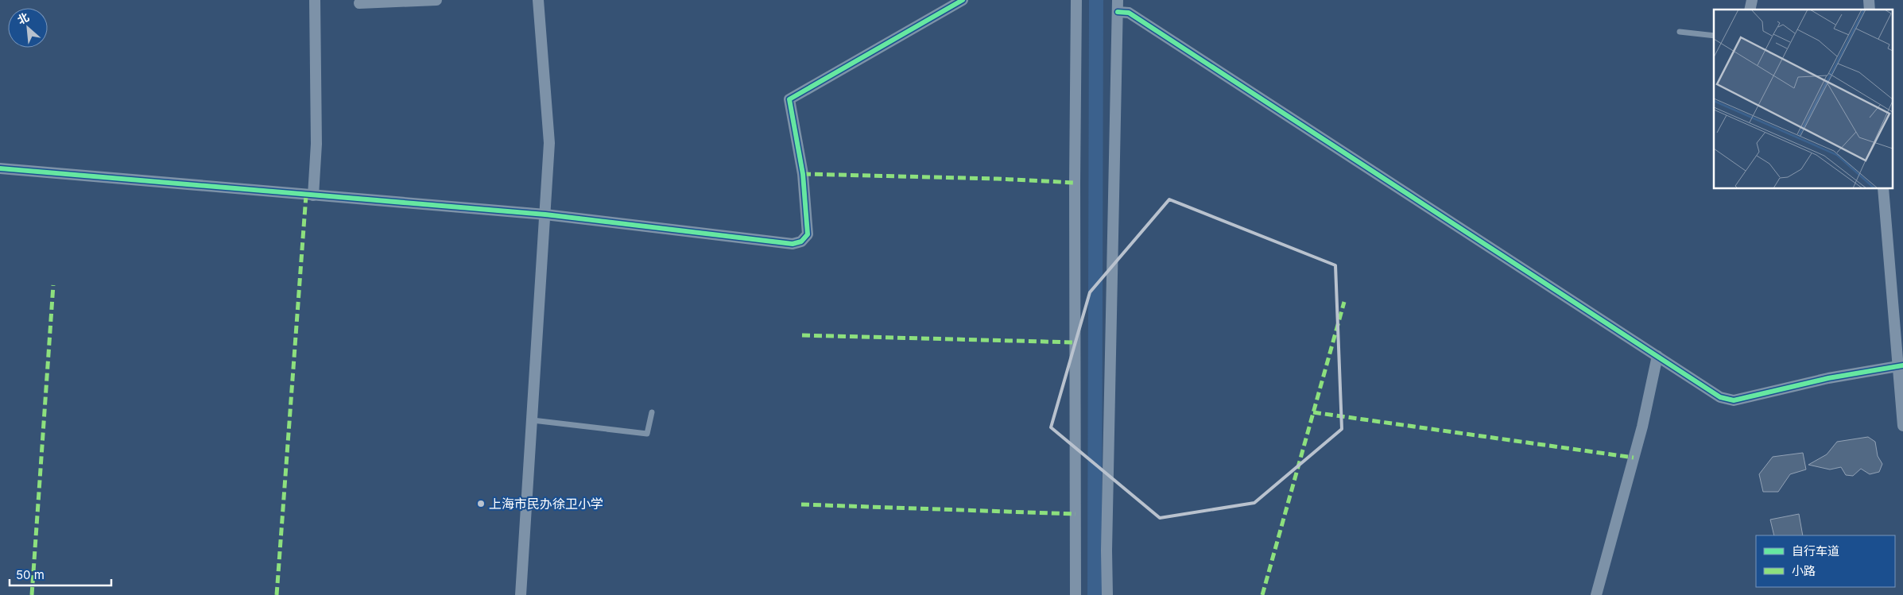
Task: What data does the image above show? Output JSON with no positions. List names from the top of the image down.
{
  "places": ["上海市民办徐卫小学"],
  "legend": ["自行车道", "小路"],
  "scale_bar": "50 m",
  "north": "top left"
}
